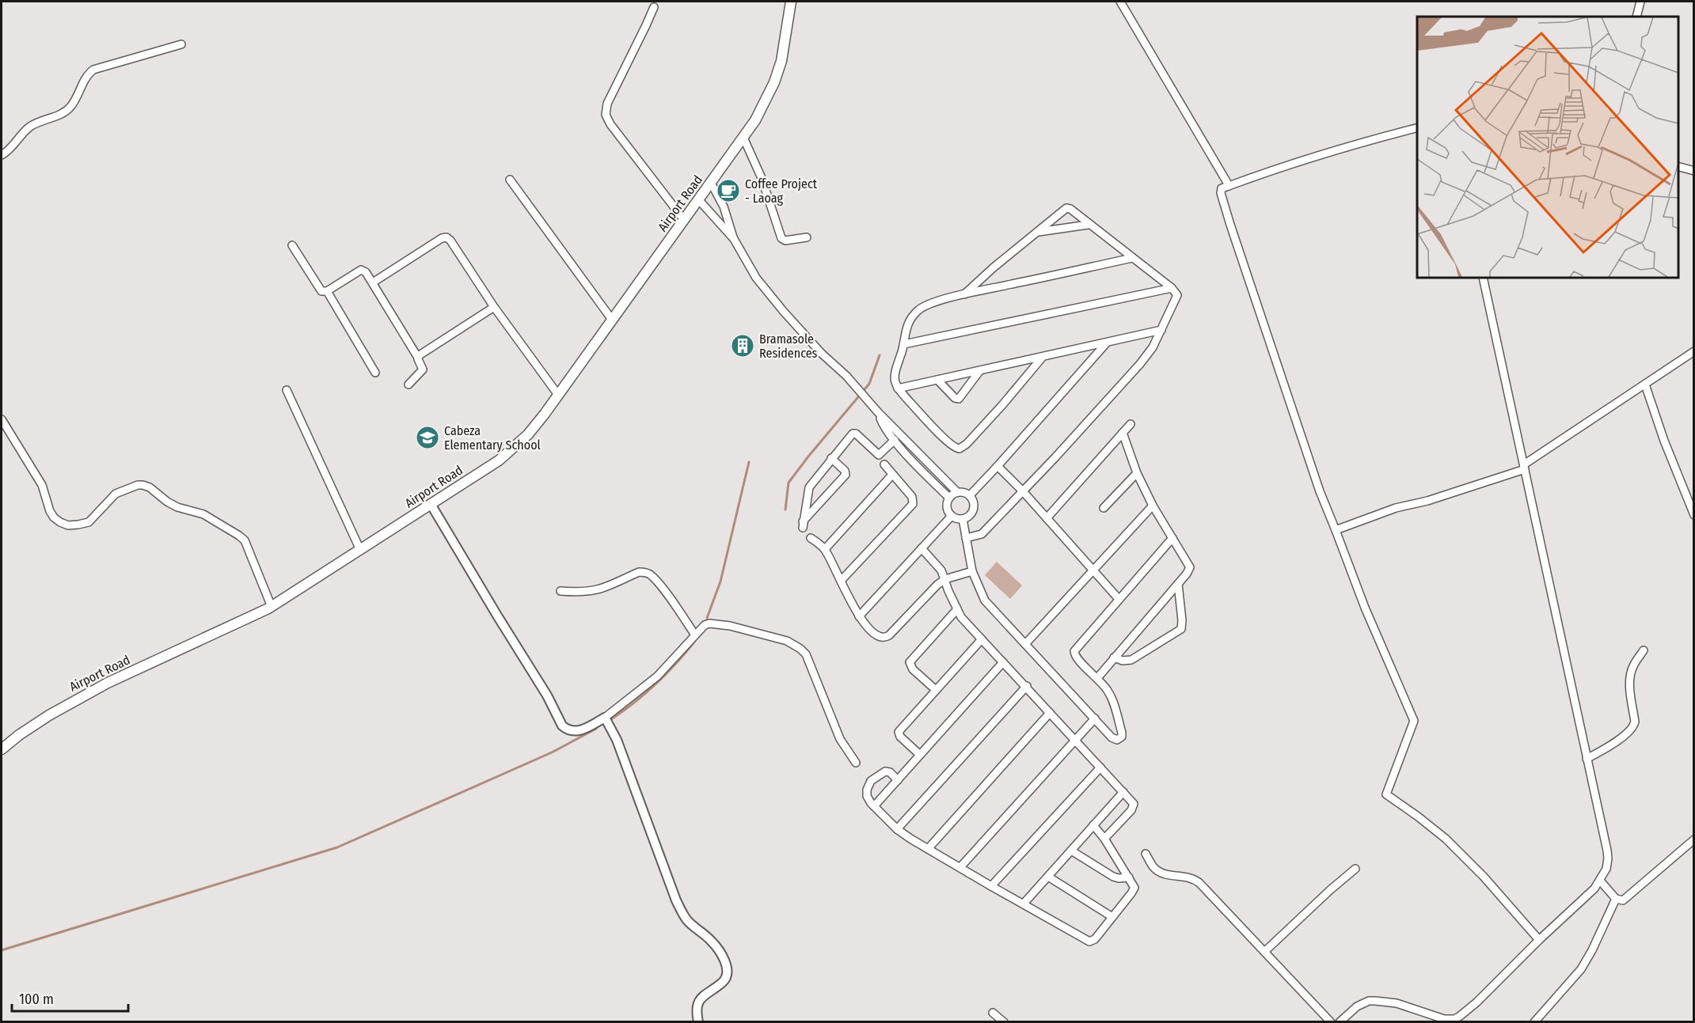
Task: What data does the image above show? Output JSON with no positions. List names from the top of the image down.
{
  "streets": {
    "main road": ["Airport Road"]
  },
  "places": {
    "cafe": ["Coffee Project - Laoag"],
    "building": ["Bramasole Residences"],
    "school or university": ["Cabeza Elementary School"]
  },
  "scale_bar": "100 m"
}
